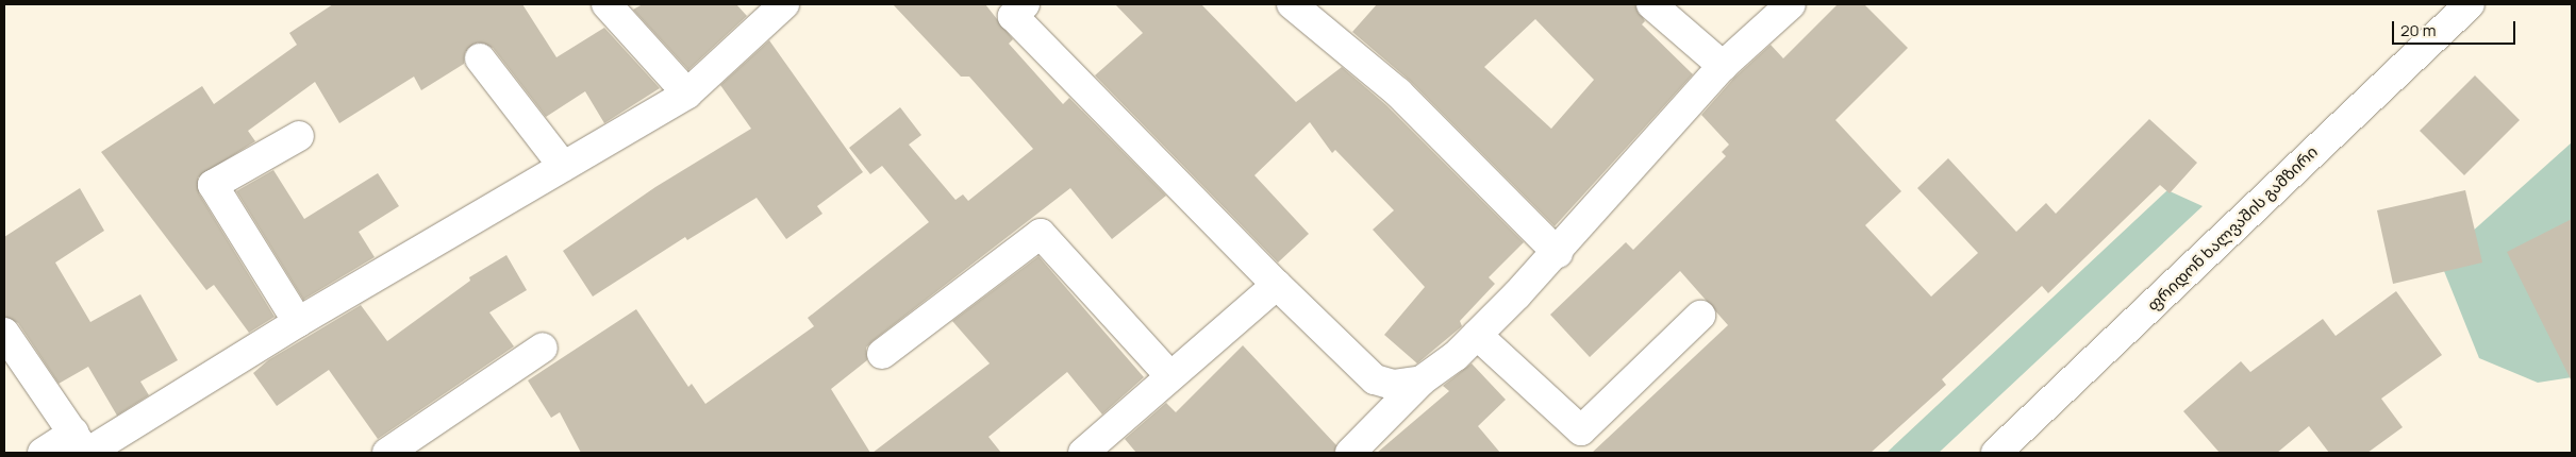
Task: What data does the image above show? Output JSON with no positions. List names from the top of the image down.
{
  "streets": {
    "main road": ["ფრიდონ ხალვაშის გამზირი"]
  },
  "scale_bar": "20 m"
}
